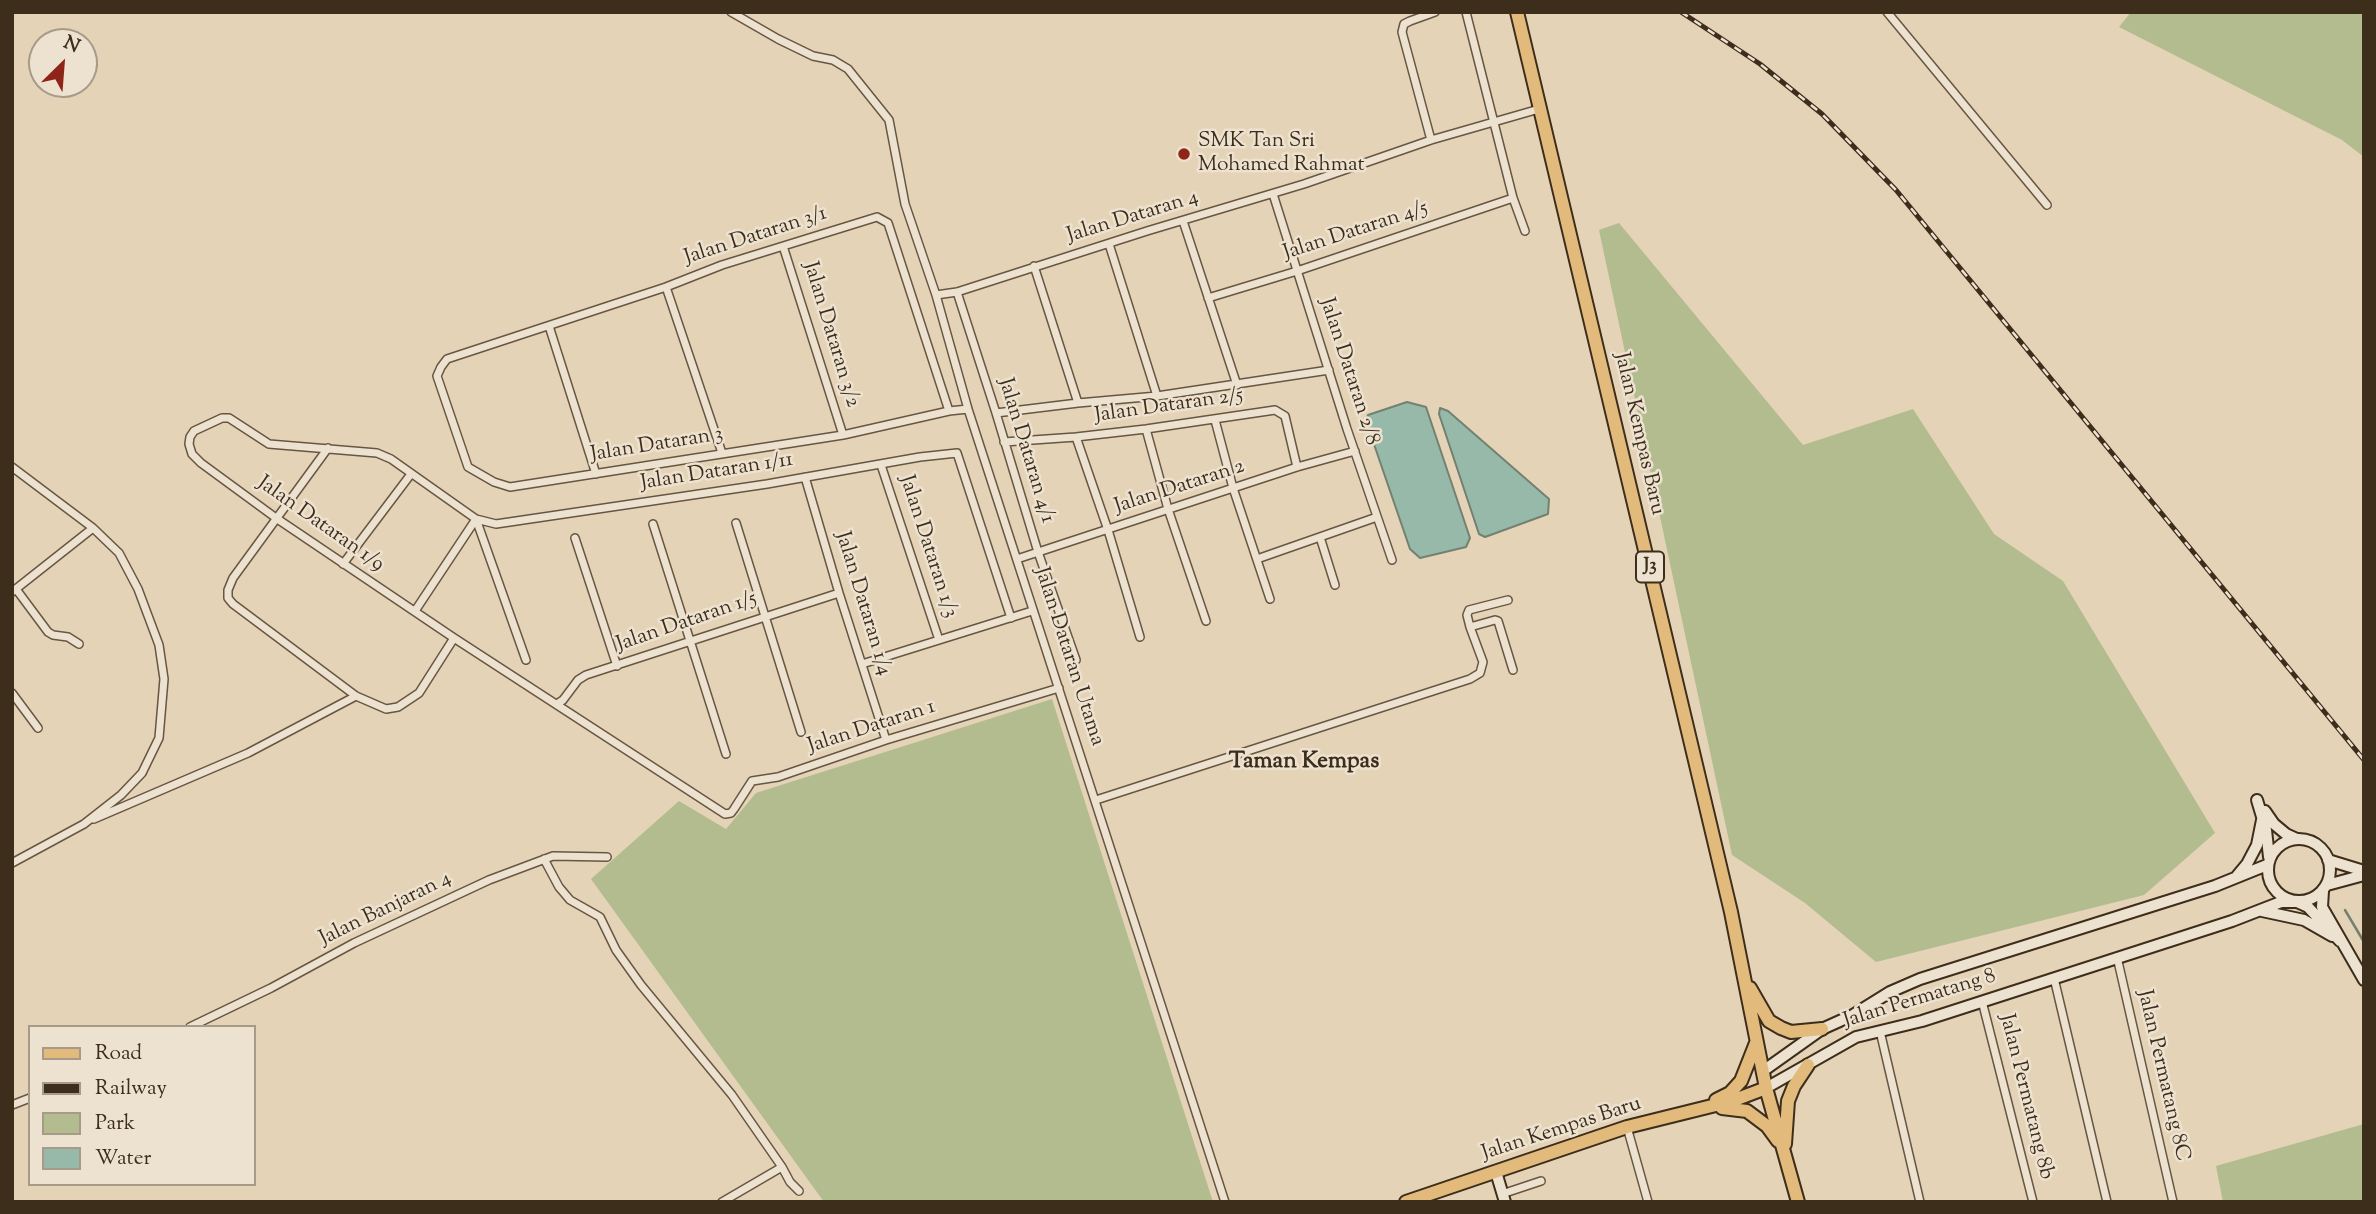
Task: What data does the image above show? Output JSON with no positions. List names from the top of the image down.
{
  "streets": {
    "main road": ["Jalan Kempas Baru", "J3"],
    "street": [
      "Jalan Dataran 4",
      "Jalan Dataran 4/5",
      "Jalan Dataran 3/1",
      "Jalan Dataran 3/2",
      "Jalan Dataran 2/8",
      "Jalan Dataran 2/5",
      "Jalan Dataran 3",
      "Jalan Dataran 4/1",
      "Jalan Dataran 1/11",
      "Jalan Dataran 2",
      "Jalan Dataran 1/9",
      "Jalan Dataran 1/3",
      "Jalan Dataran 1/4",
      "Jalan Dataran 1/5",
      "Jalan Dataran Utama",
      "Jalan Dataran 1",
      "Jalan Banjaran 4",
      "Jalan Permatang 8",
      "Jalan Permatang 8C",
      "Jalan Permatang 8b"
    ]
  },
  "crossings": [
    ["Jalan Dataran 4", "Jalan Dataran 2/8"],
    ["Jalan Dataran 4", "Jalan Kempas Baru"],
    ["Jalan Dataran 4", "Jalan Dataran 4/1"],
    ["Jalan Dataran 4", "Jalan Dataran Utama"],
    ["Jalan Dataran 4/5", "Jalan Dataran 2/8"],
    ["Jalan Dataran 3/1", "Jalan Dataran 3/2"],
    ["Jalan Dataran 3/1", "Jalan Dataran 3"],
    ["Jalan Dataran 3/2", "Jalan Dataran 3"],
    ["Jalan Dataran 2/8", "Jalan Dataran 2"],
    ["Jalan Dataran 2/5", "Jalan Dataran 4/1"],
    ["Jalan Dataran 2/5", "Jalan Dataran 2"],
    ["Jalan Kempas Baru", "Jalan Permatang 8"],
    ["Jalan Dataran 3", "Jalan Dataran Utama"],
    ["Jalan Dataran 4/1", "Jalan Dataran 2"],
    ["Jalan Dataran 1/11", "Jalan Dataran 1/9"],
    ["Jalan Dataran 1/11", "Jalan Dataran 1/3"],
    ["Jalan Dataran 1/11", "Jalan Dataran 1/4"],
    ["Jalan Dataran 2", "Jalan Dataran Utama"],
    ["Jalan Dataran 1/9", "Jalan Dataran 1/5"],
    ["Jalan Dataran 1/9", "Jalan Dataran 1"],
    ["Jalan Dataran 1/4", "Jalan Dataran 1/5"],
    ["Jalan Dataran 1/4", "Jalan Dataran 1"],
    ["Jalan Dataran Utama", "Jalan Dataran 1"],
    ["Jalan Permatang 8", "Jalan Permatang 8C"],
    ["Jalan Permatang 8", "Jalan Permatang 8b"]
  ],
  "districts": ["Taman Kempas"],
  "places": ["SMK Tan Sri Mohamed Rahmat"],
  "legend": [
    "Road",
    "Railway",
    "Park",
    "Water"
  ],
  "north": "top right"
}
